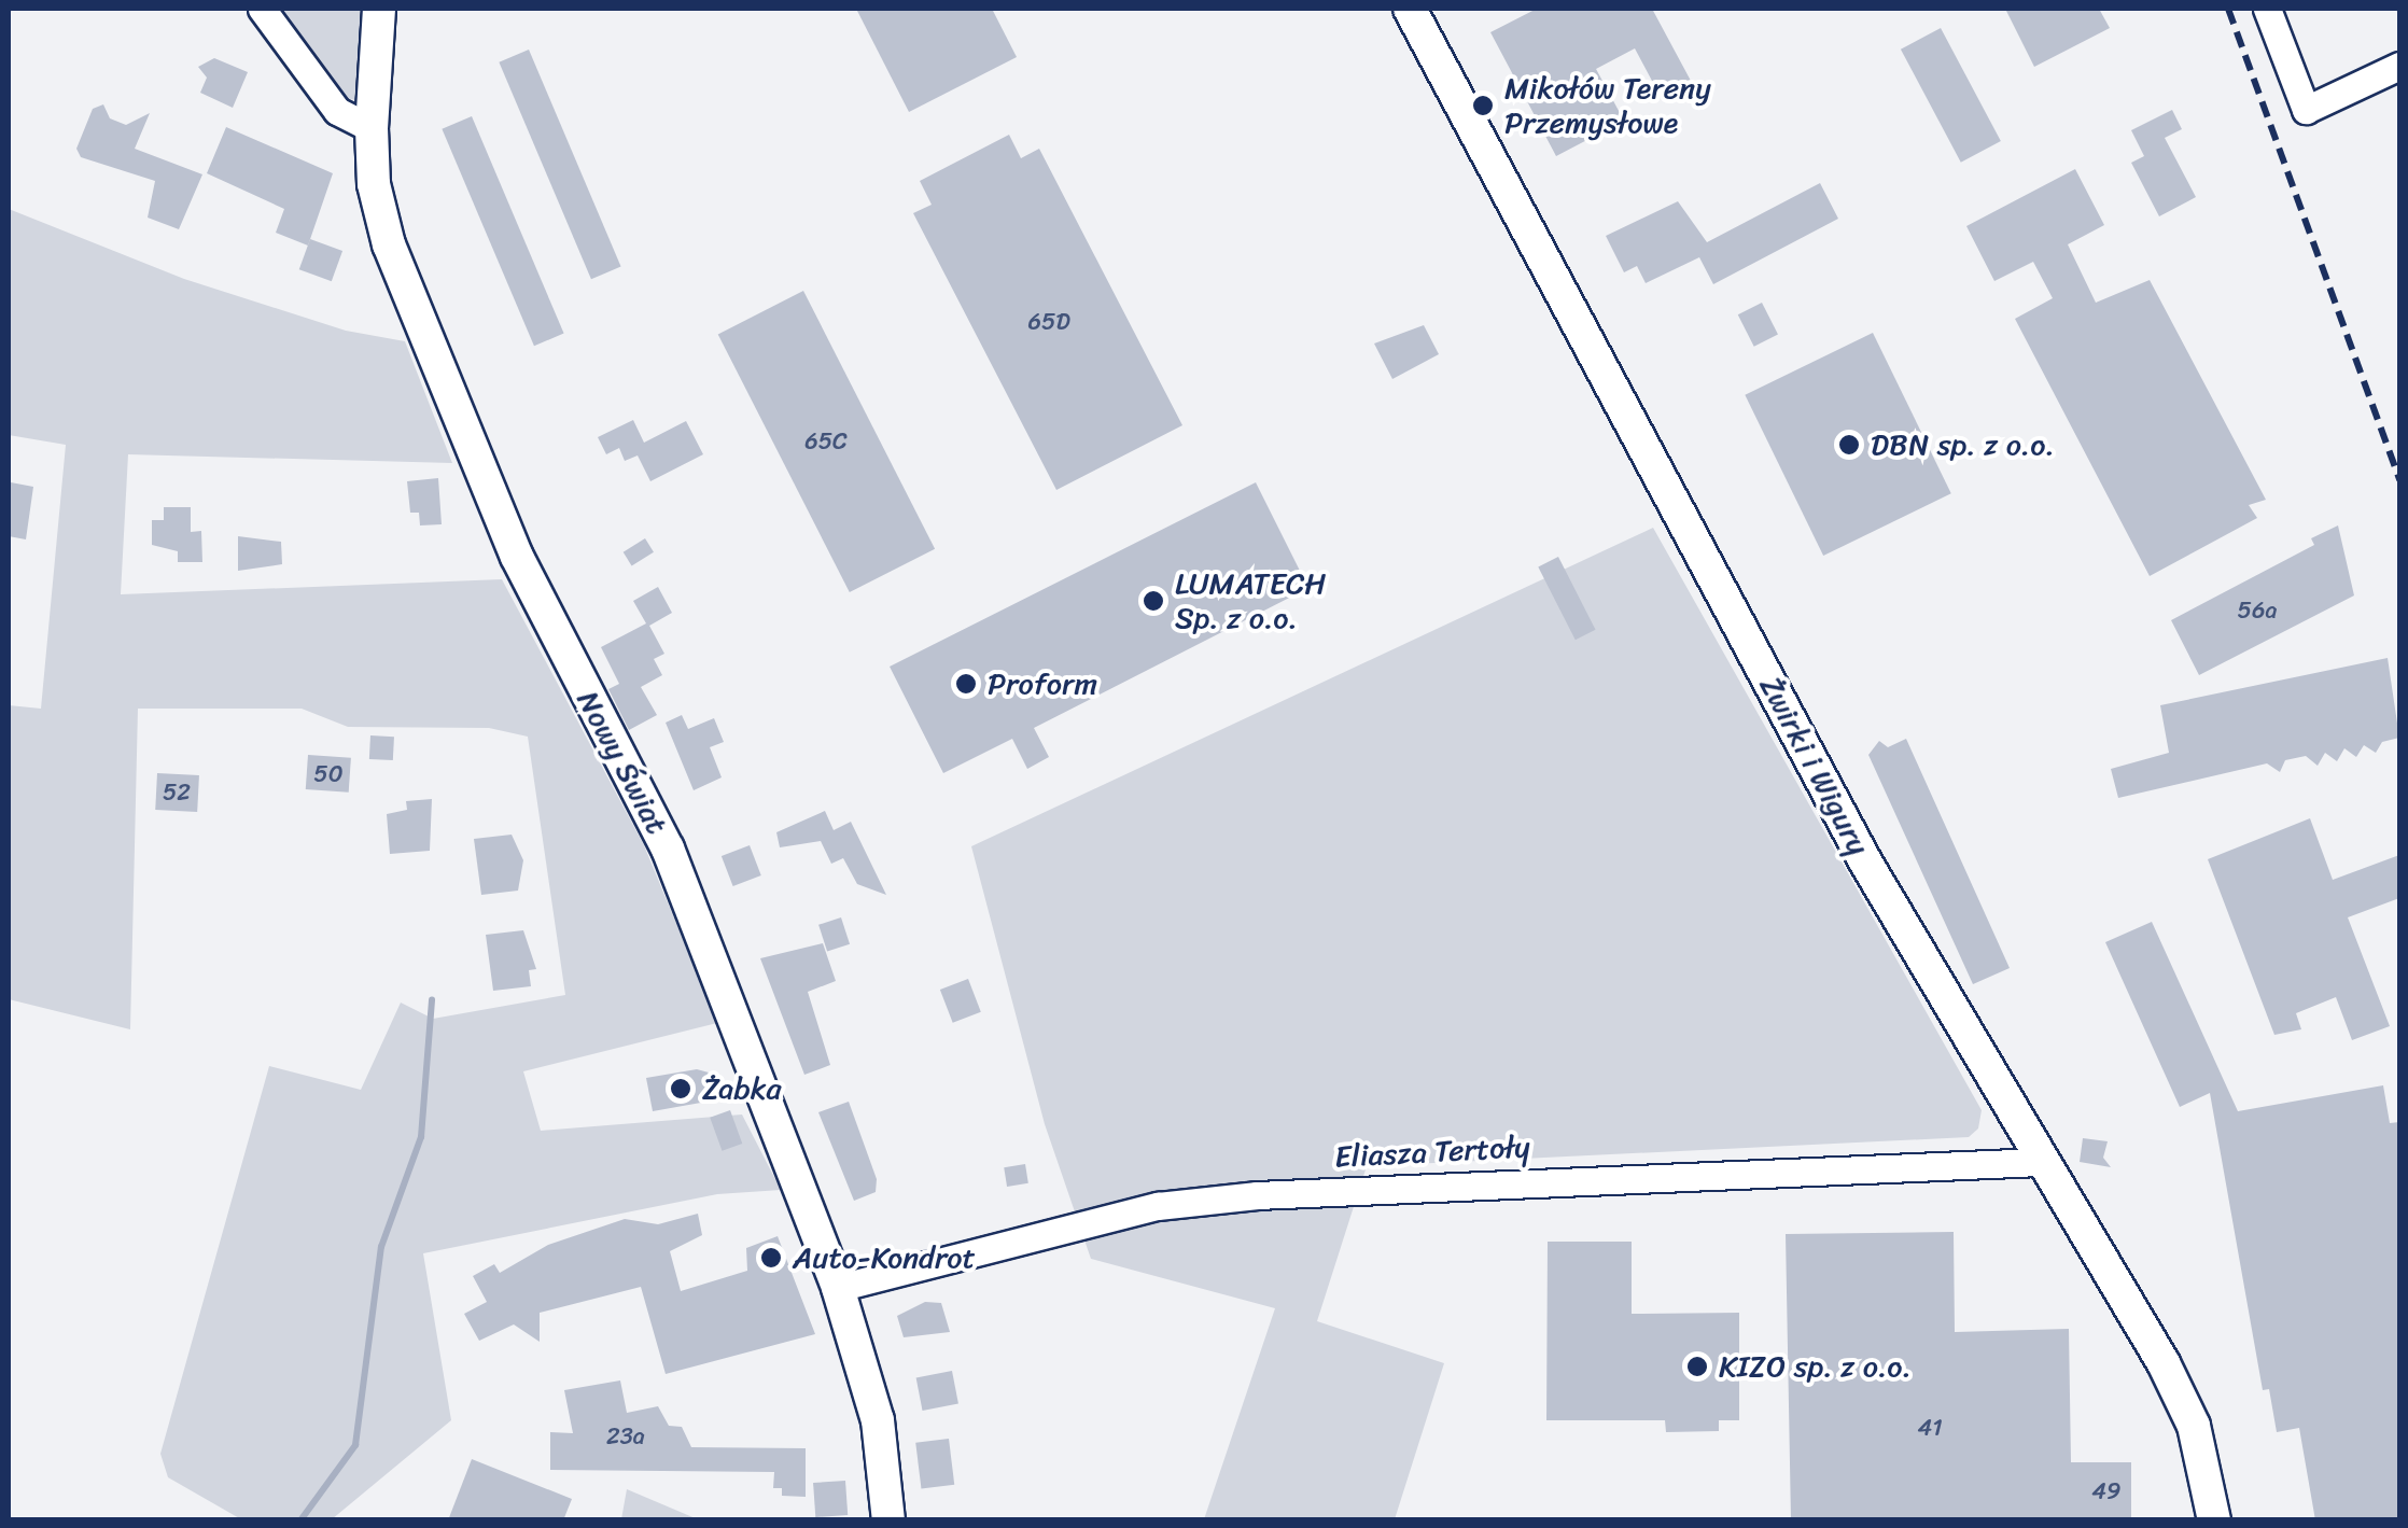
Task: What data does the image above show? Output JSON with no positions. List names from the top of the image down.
{
  "streets": {
    "street": ["Nowy Świat", "Żwirki i Wigury", "Eliasza Tertoły"]
  },
  "crossings": [
    ["Nowy Świat", "Eliasza Tertoły"],
    ["Żwirki i Wigury", "Eliasza Tertoły"]
  ],
  "places": [
    "Mikołów Tereny Przemysłowe",
    "DBN sp. z o.o.",
    "LUMATECH Sp. z o.o.",
    "Proform",
    "Żabka",
    "Auto-Kondrot",
    "KIZO sp. z o.o."
  ],
  "house_numbers": [
    "65D",
    "65C",
    "56a",
    "50",
    "52",
    "41",
    "23a",
    "49"
  ]
}
